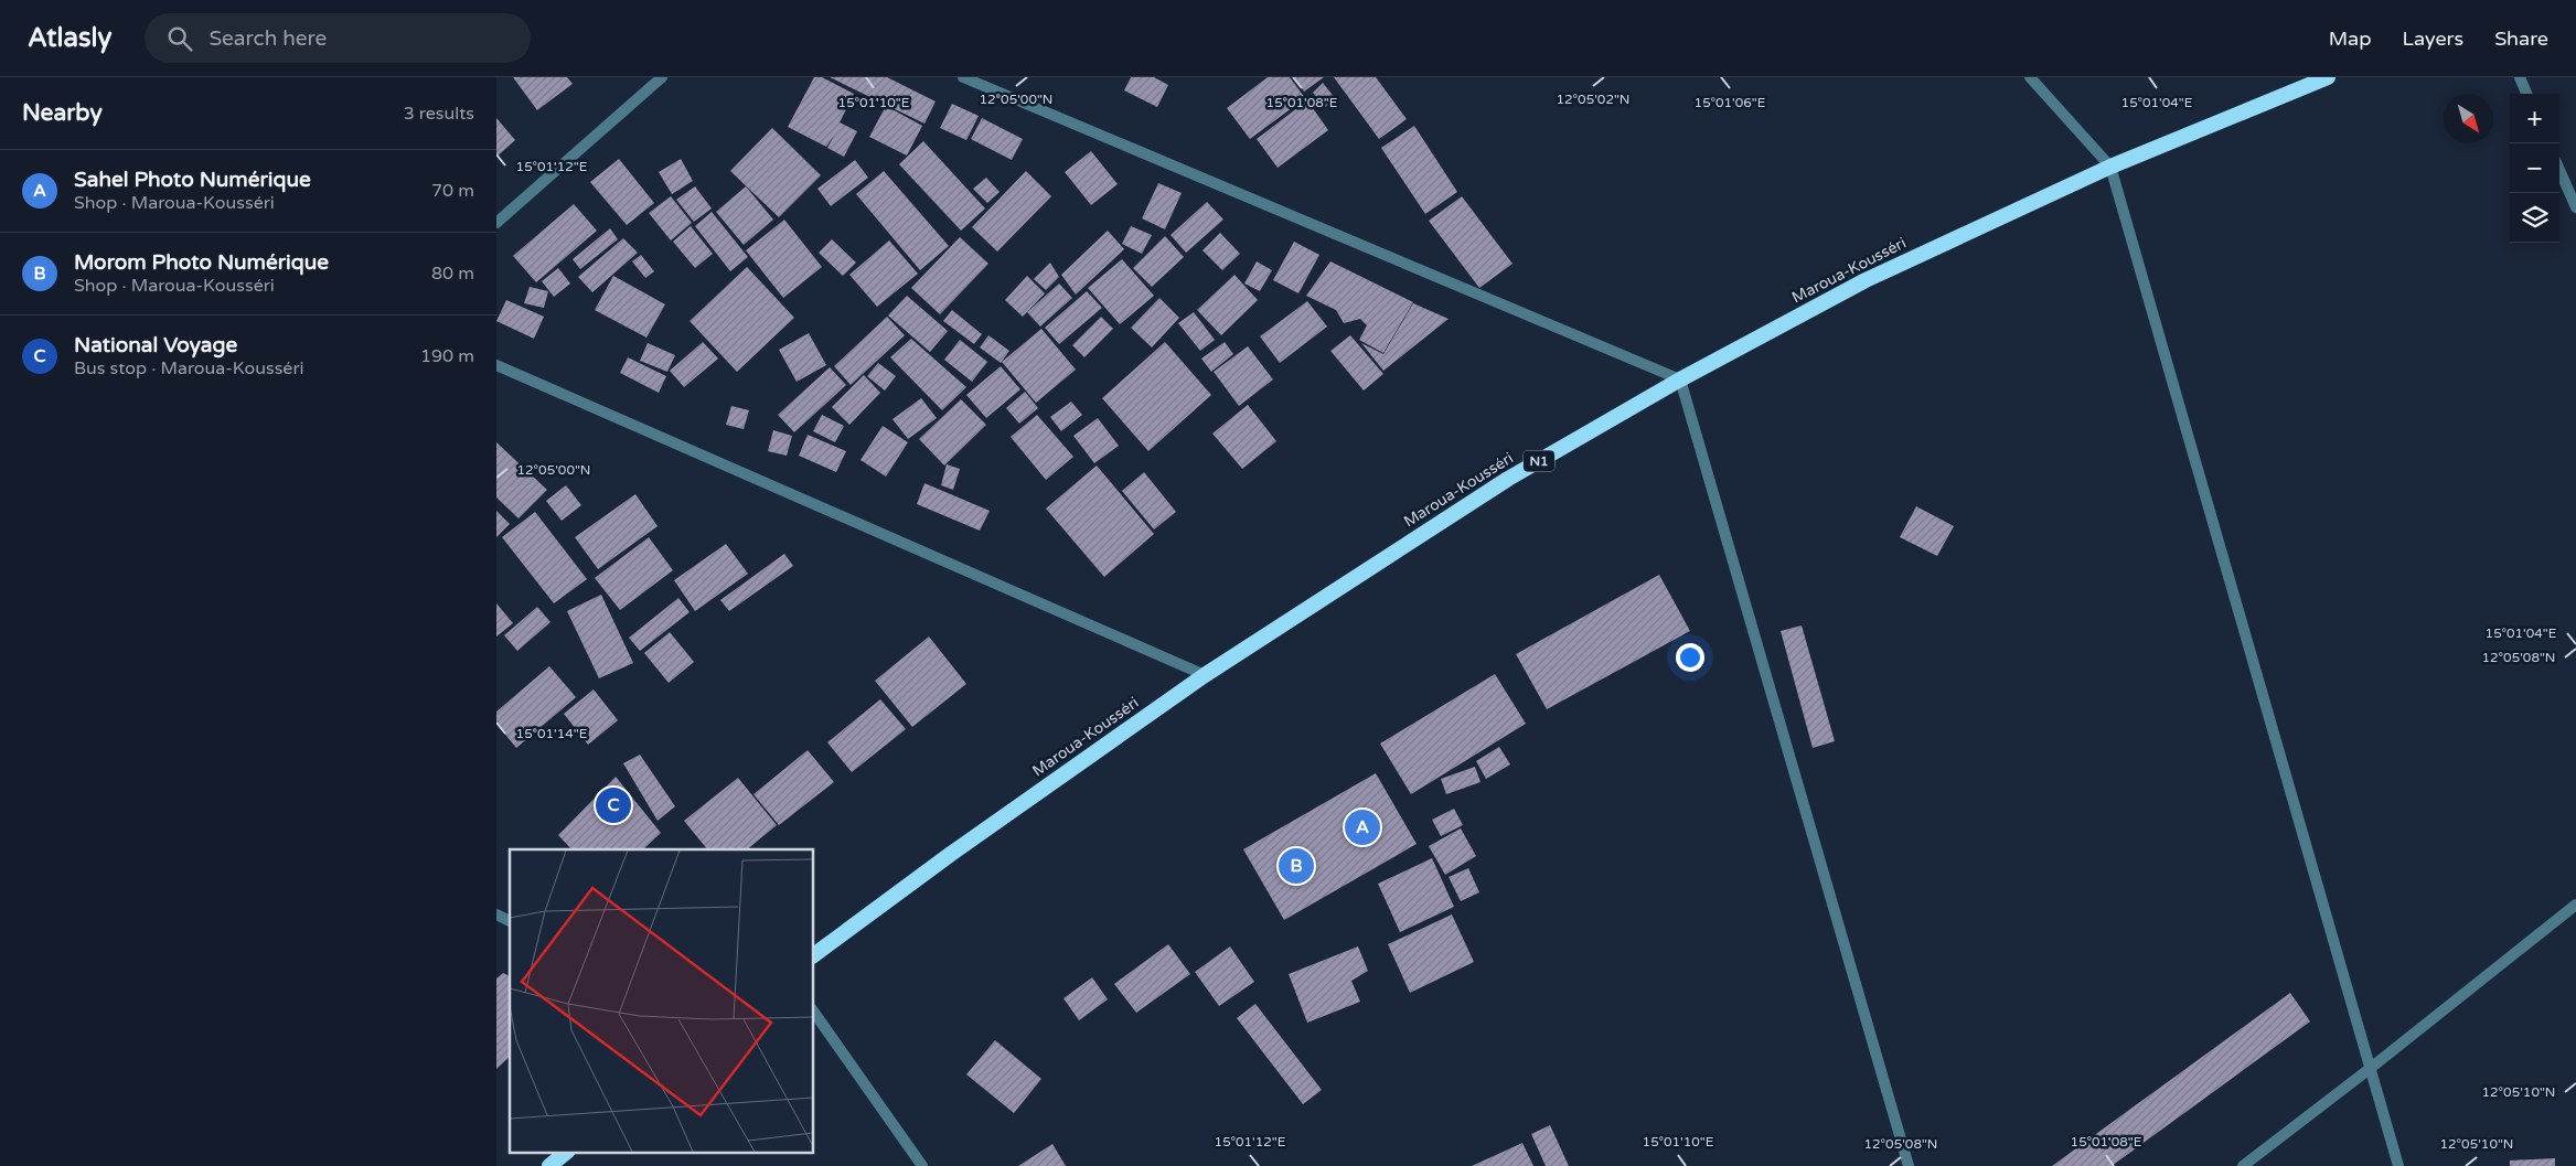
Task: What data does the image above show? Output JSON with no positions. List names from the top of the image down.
{
  "streets": {
    "highway": ["Maroua-Kousséri", "N1"]
  },
  "north": "bottom right",
  "page": {
    "header": "Atlasly",
    "search": "Search here",
    "nav": ["Map", "Layers", "Share"],
    "heading": ["Nearby", "3 results"],
    "map_buttons": ["+", "−"],
    "list": [
      {
        "mark": "A",
        "name": "Sahel Photo Numérique",
        "note": "Shop · Maroua-Kousséri",
        "value": "70 m"
      },
      {
        "mark": "B",
        "name": "Morom Photo Numérique",
        "note": "Shop · Maroua-Kousséri",
        "value": "80 m"
      },
      {
        "mark": "C",
        "name": "National Voyage",
        "note": "Bus stop · Maroua-Kousséri",
        "value": "190 m"
      }
    ],
    "pins": ["C", "A", "B"]
  },
  "coordinates": [
    "12°05'00\"N",
    "12°05'02\"N",
    "15°01'10\"E",
    "15°01'08\"E",
    "15°01'06\"E",
    "15°01'04\"E",
    "15°01'12\"E",
    "12°05'08\"N",
    "15°01'14\"E",
    "12°05'10\"N"
  ]
}
